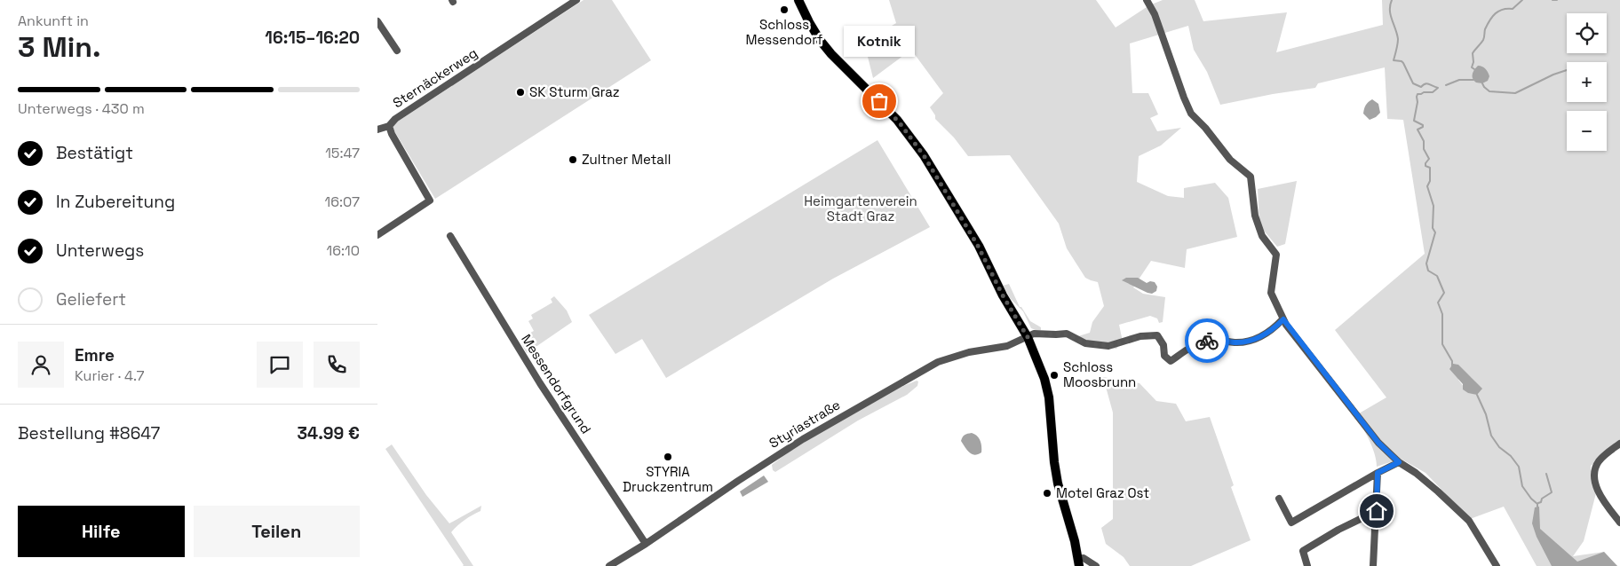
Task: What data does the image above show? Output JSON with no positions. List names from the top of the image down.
{
  "streets": {
    "street": ["Sternäckerweg", "Messendorfgrund", "Styriastraße"]
  },
  "crossings": [
    ["Messendorfgrund", "Styriastraße"]
  ],
  "parks": ["Heimgartenverein Stadt Graz"],
  "places": [
    "Schloss Messendorf",
    "SK Sturm Graz",
    "Kotnik",
    "Zultner Metall",
    "Schloss Moosbrunn",
    "STYRIA Druckzentrum",
    "Motel Graz Ost"
  ],
  "page": {
    "heading": ["3 Min.", "Ankunft in", "16:15–16:20"],
    "panel": [
      "Emre",
      "Kurier · 4.7",
      "Bestellung #8647",
      "34.99 €"
    ],
    "map_buttons": ["+", "−"],
    "bubble": "Kotnik",
    "bar": "Unterwegs · 430 m",
    "list": [
      ["Bestätigt", "15:47"],
      ["In Zubereitung", "16:07"],
      ["Unterwegs", "16:10"],
      "Geliefert"
    ],
    "buttons": ["Hilfe", "Teilen"]
  }
}
